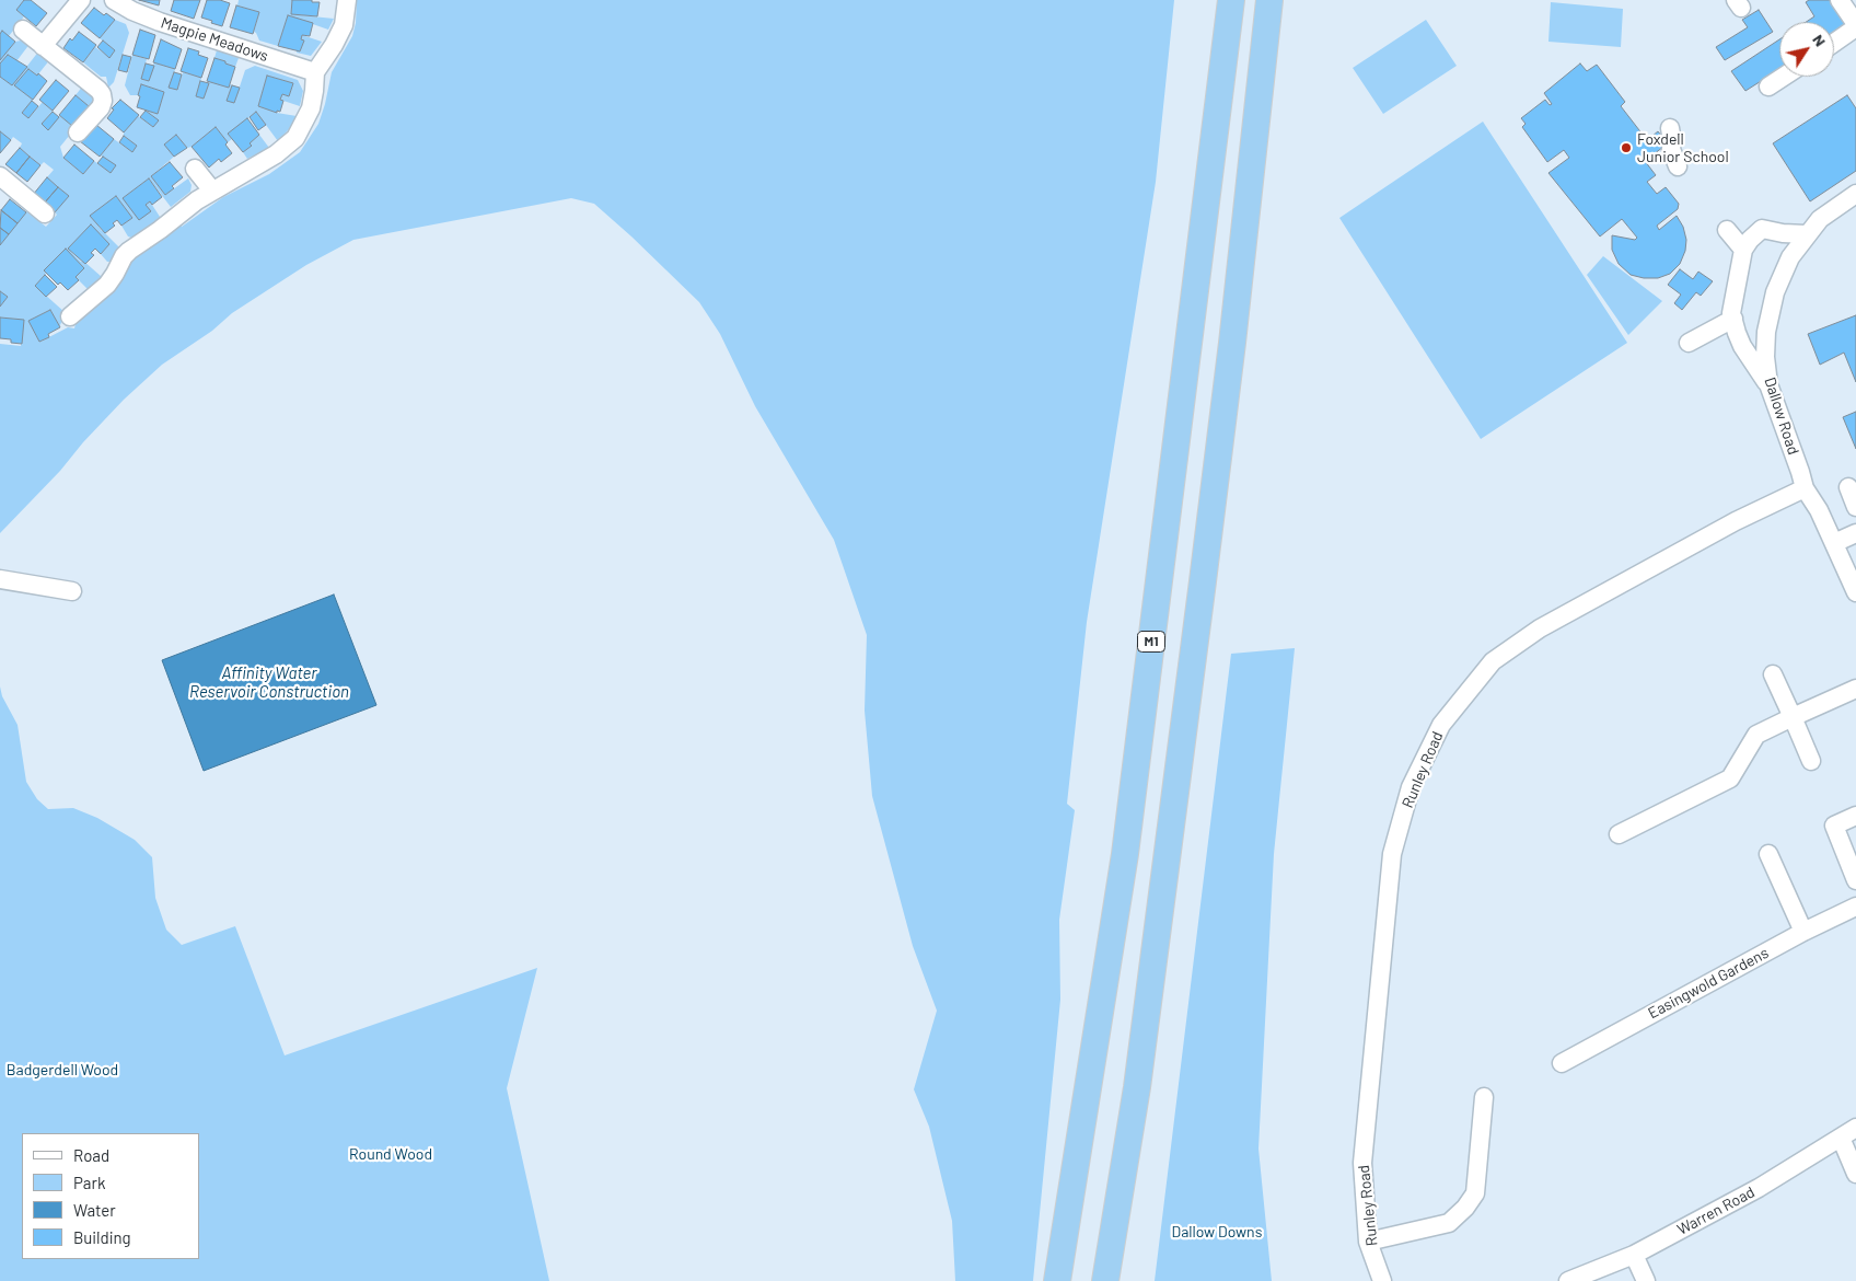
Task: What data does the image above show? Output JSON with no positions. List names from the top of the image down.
{
  "streets": {
    "highway": ["M1"],
    "street": [
      "Magpie Meadows",
      "Dallow Road",
      "Runley Road",
      "Easingwold Gardens",
      "Warren Road"
    ]
  },
  "crossings": [
    ["Dallow Road", "Runley Road"]
  ],
  "water": ["Affinity Water Reservoir Construction"],
  "parks": ["Badgerdell Wood", "Round Wood", "Dallow Downs"],
  "places": ["Foxdell Junior School"],
  "legend": [
    "Road",
    "Park",
    "Water",
    "Building"
  ],
  "north": "top right"
}
